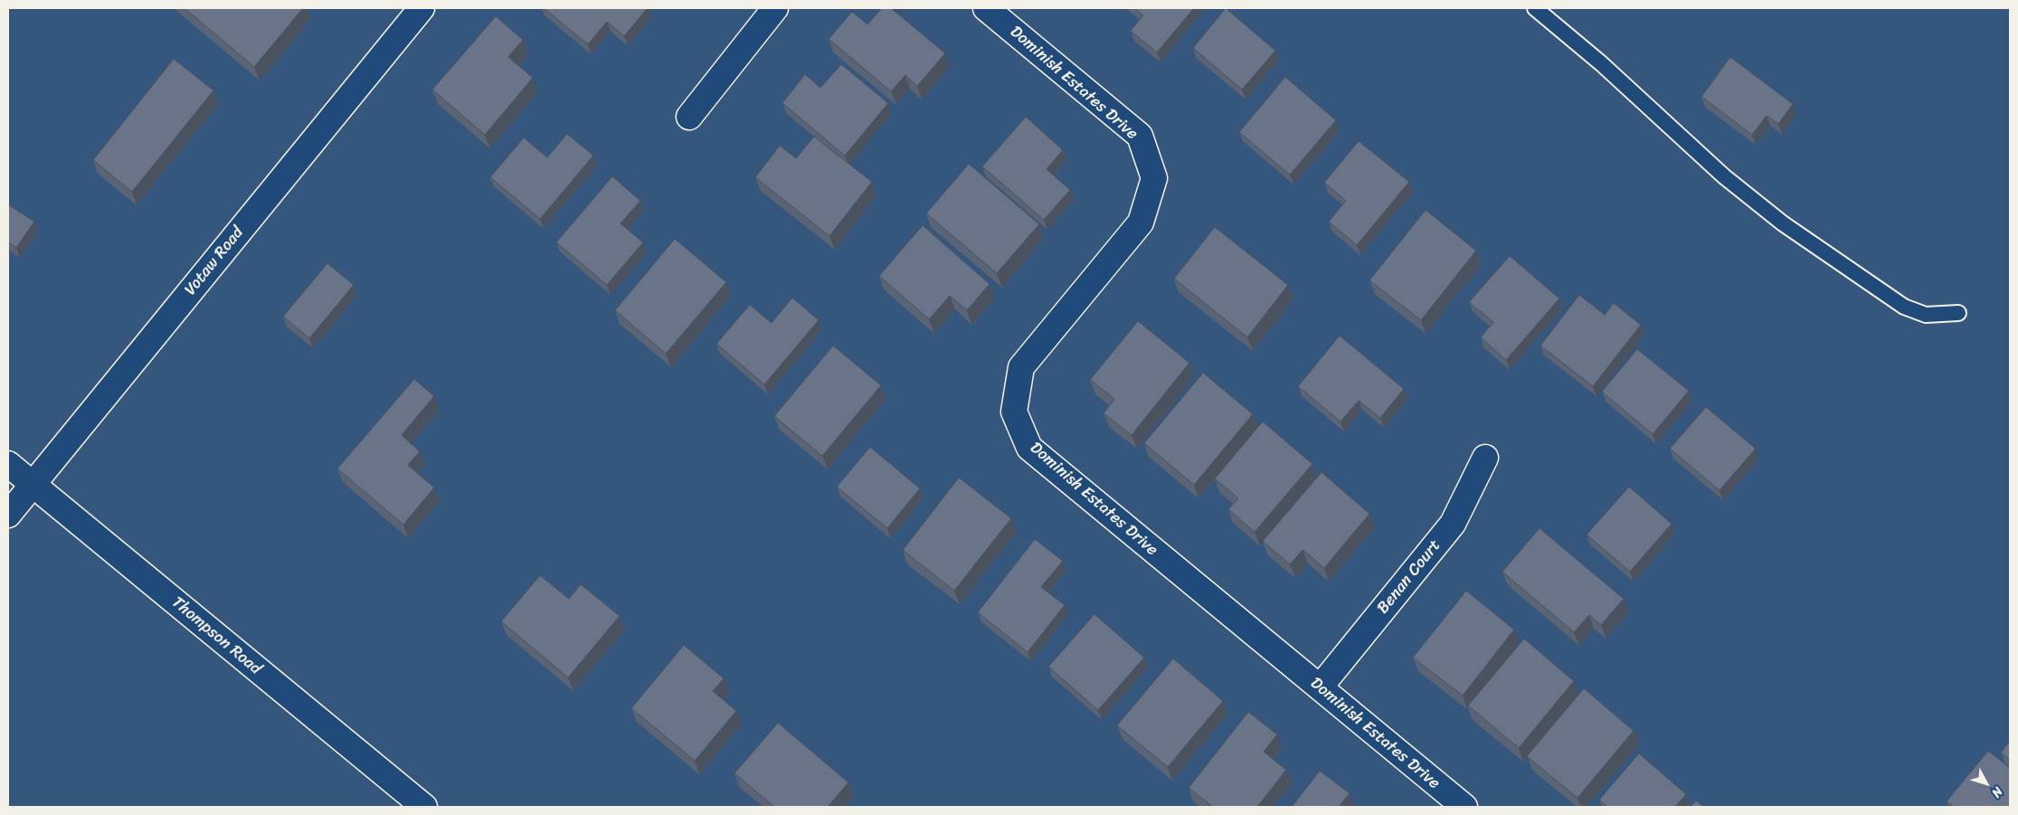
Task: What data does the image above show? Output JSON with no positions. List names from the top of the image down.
{
  "streets": {
    "street": [
      "Dominish Estates Drive",
      "Votaw Road",
      "Benan Court",
      "Thompson Road"
    ]
  },
  "crossings": [
    ["Dominish Estates Drive", "Benan Court"],
    ["Votaw Road", "Thompson Road"]
  ],
  "north": "bottom right"
}
